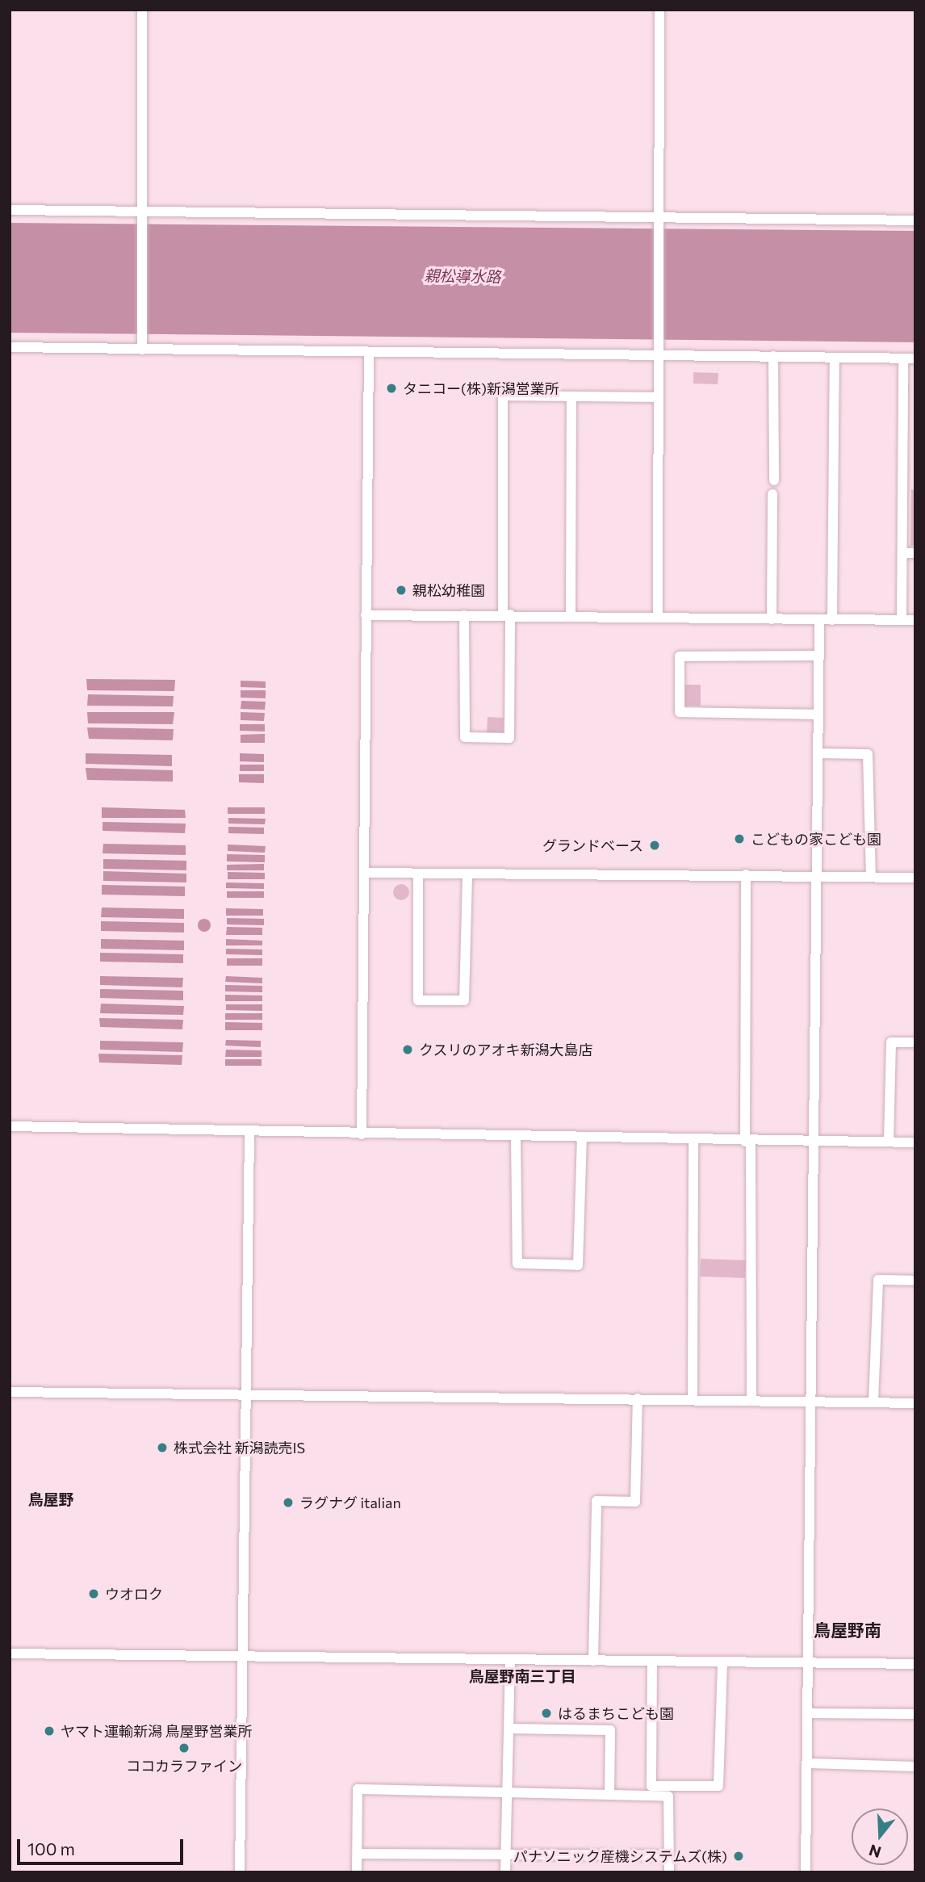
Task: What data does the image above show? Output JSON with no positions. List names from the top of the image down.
{
  "districts": ["鳥屋野", "鳥屋野南", "鳥屋野南三丁目"],
  "water": ["親松導水路"],
  "places": [
    "タニコー(株)新潟営業所",
    "親松幼稚園",
    "こどもの家こども園",
    "グランドベース",
    "クスリのアオキ新潟大島店",
    "株式会社 新潟読売IS",
    "ラグナグ italian",
    "ウオロク",
    "はるまちこども園",
    "ヤマト運輸新潟 鳥屋野営業所",
    "ココカラファイン",
    "パナソニック産機システムズ(株)"
  ],
  "scale_bar": "100 m",
  "north": "bottom"
}
